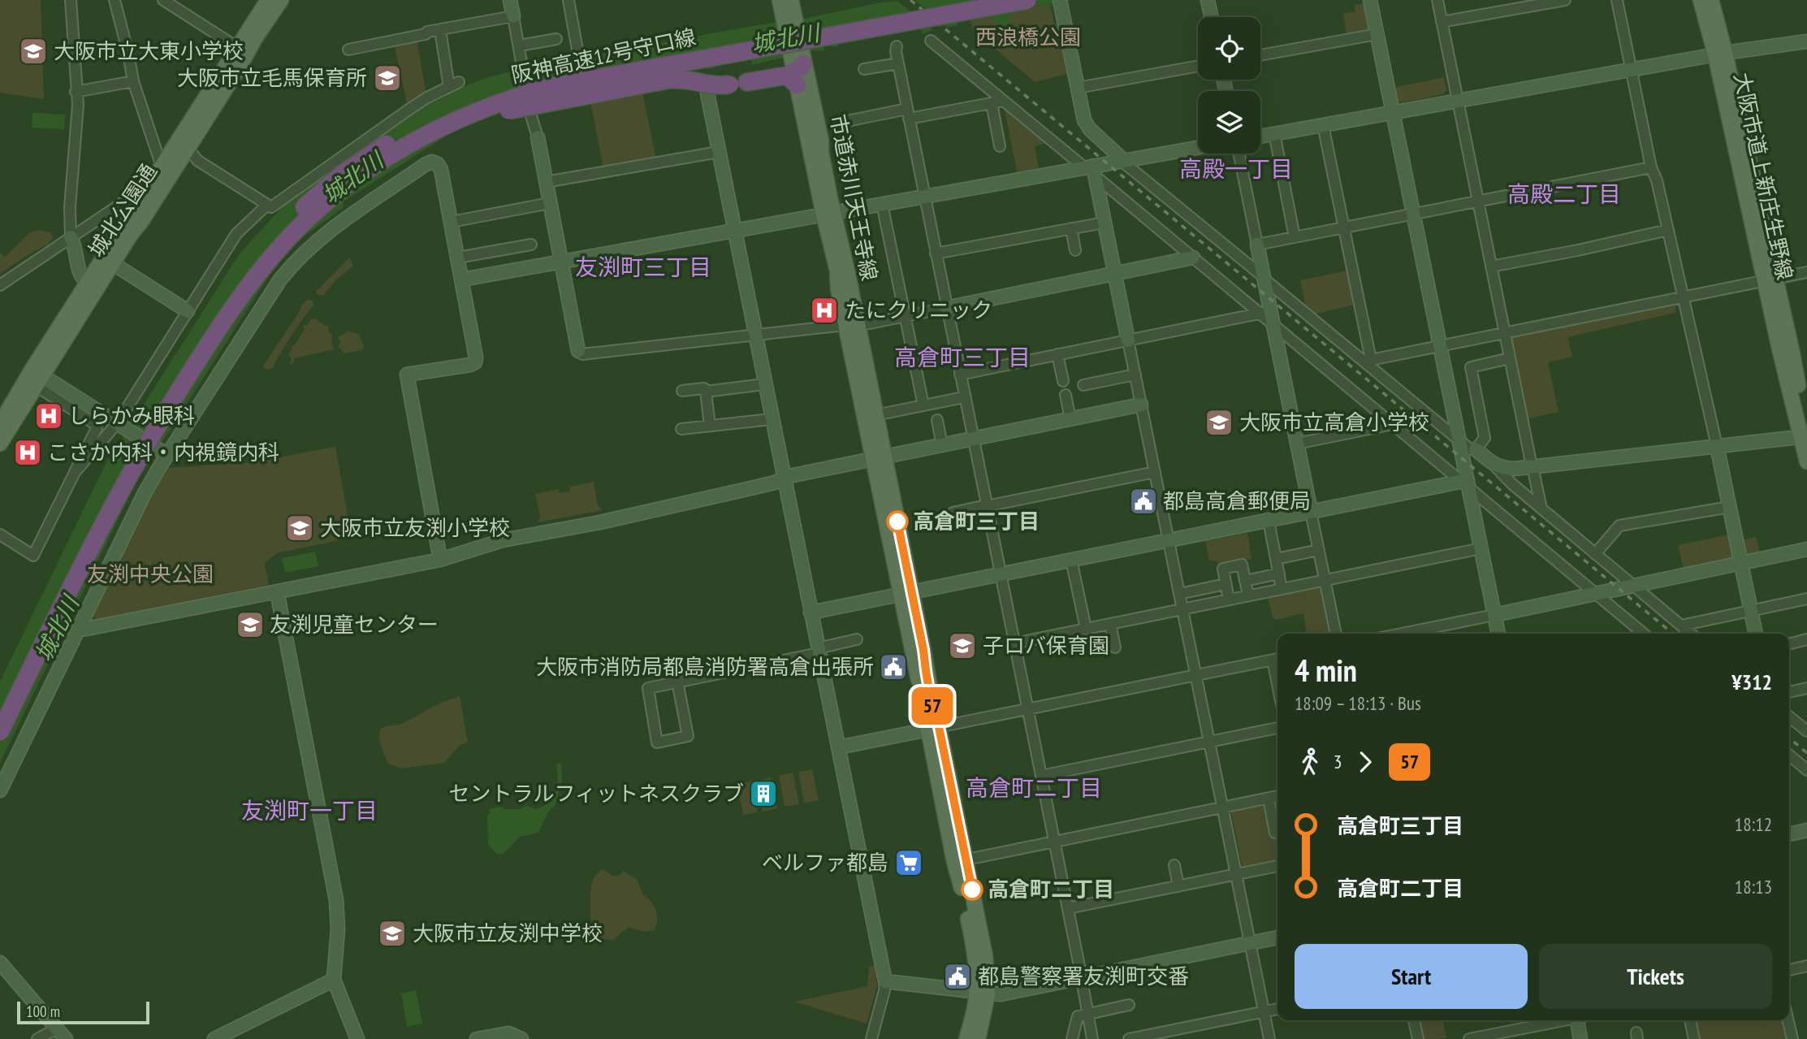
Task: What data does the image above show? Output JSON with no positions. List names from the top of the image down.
{
  "streets": {
    "highway": ["阪神高速12号守口線"],
    "main road": ["大阪市道上新庄生野線", "市道赤川天王寺線", "城北公園通"]
  },
  "districts": [
    "高殿一丁目",
    "高殿二丁目",
    "友渕町三丁目",
    "高倉町三丁目",
    "高倉町二丁目",
    "友渕町一丁目"
  ],
  "water": ["城北川"],
  "parks": ["西浪橋公園", "友渕中央公園"],
  "places": {
    "school or university": [
      "大阪市立大東小学校",
      "大阪市立毛馬保育所",
      "大阪市立高倉小学校",
      "大阪市立友渕小学校",
      "友渕児童センター",
      "子ロバ保育園",
      "大阪市立友渕中学校"
    ],
    "hospital": ["たにクリニック", "しらかみ眼科", "こさか内科・内視鏡内科"],
    "public building": ["都島高倉郵便局", "大阪市消防局都島消防署高倉出張所", "都島警察署友渕町交番"],
    "other": ["高倉町三丁目", "高倉町二丁目"],
    "building": ["セントラルフィットネスクラブ"],
    "supermarket": ["ベルファ都島"]
  },
  "lines": ["bus line 57"],
  "scale_bar": "100 m",
  "page": {
    "on_map": "57",
    "heading": ["4 min", "18:09 – 18:13 · Bus", "¥312"],
    "legs": ["3", "57"],
    "list": [
      {
        "name": "高倉町三丁目",
        "value": "18:12"
      },
      {
        "name": "高倉町二丁目",
        "value": "18:13"
      }
    ],
    "buttons": ["Start", "Tickets"],
    "scale": "100 m"
  }
}
